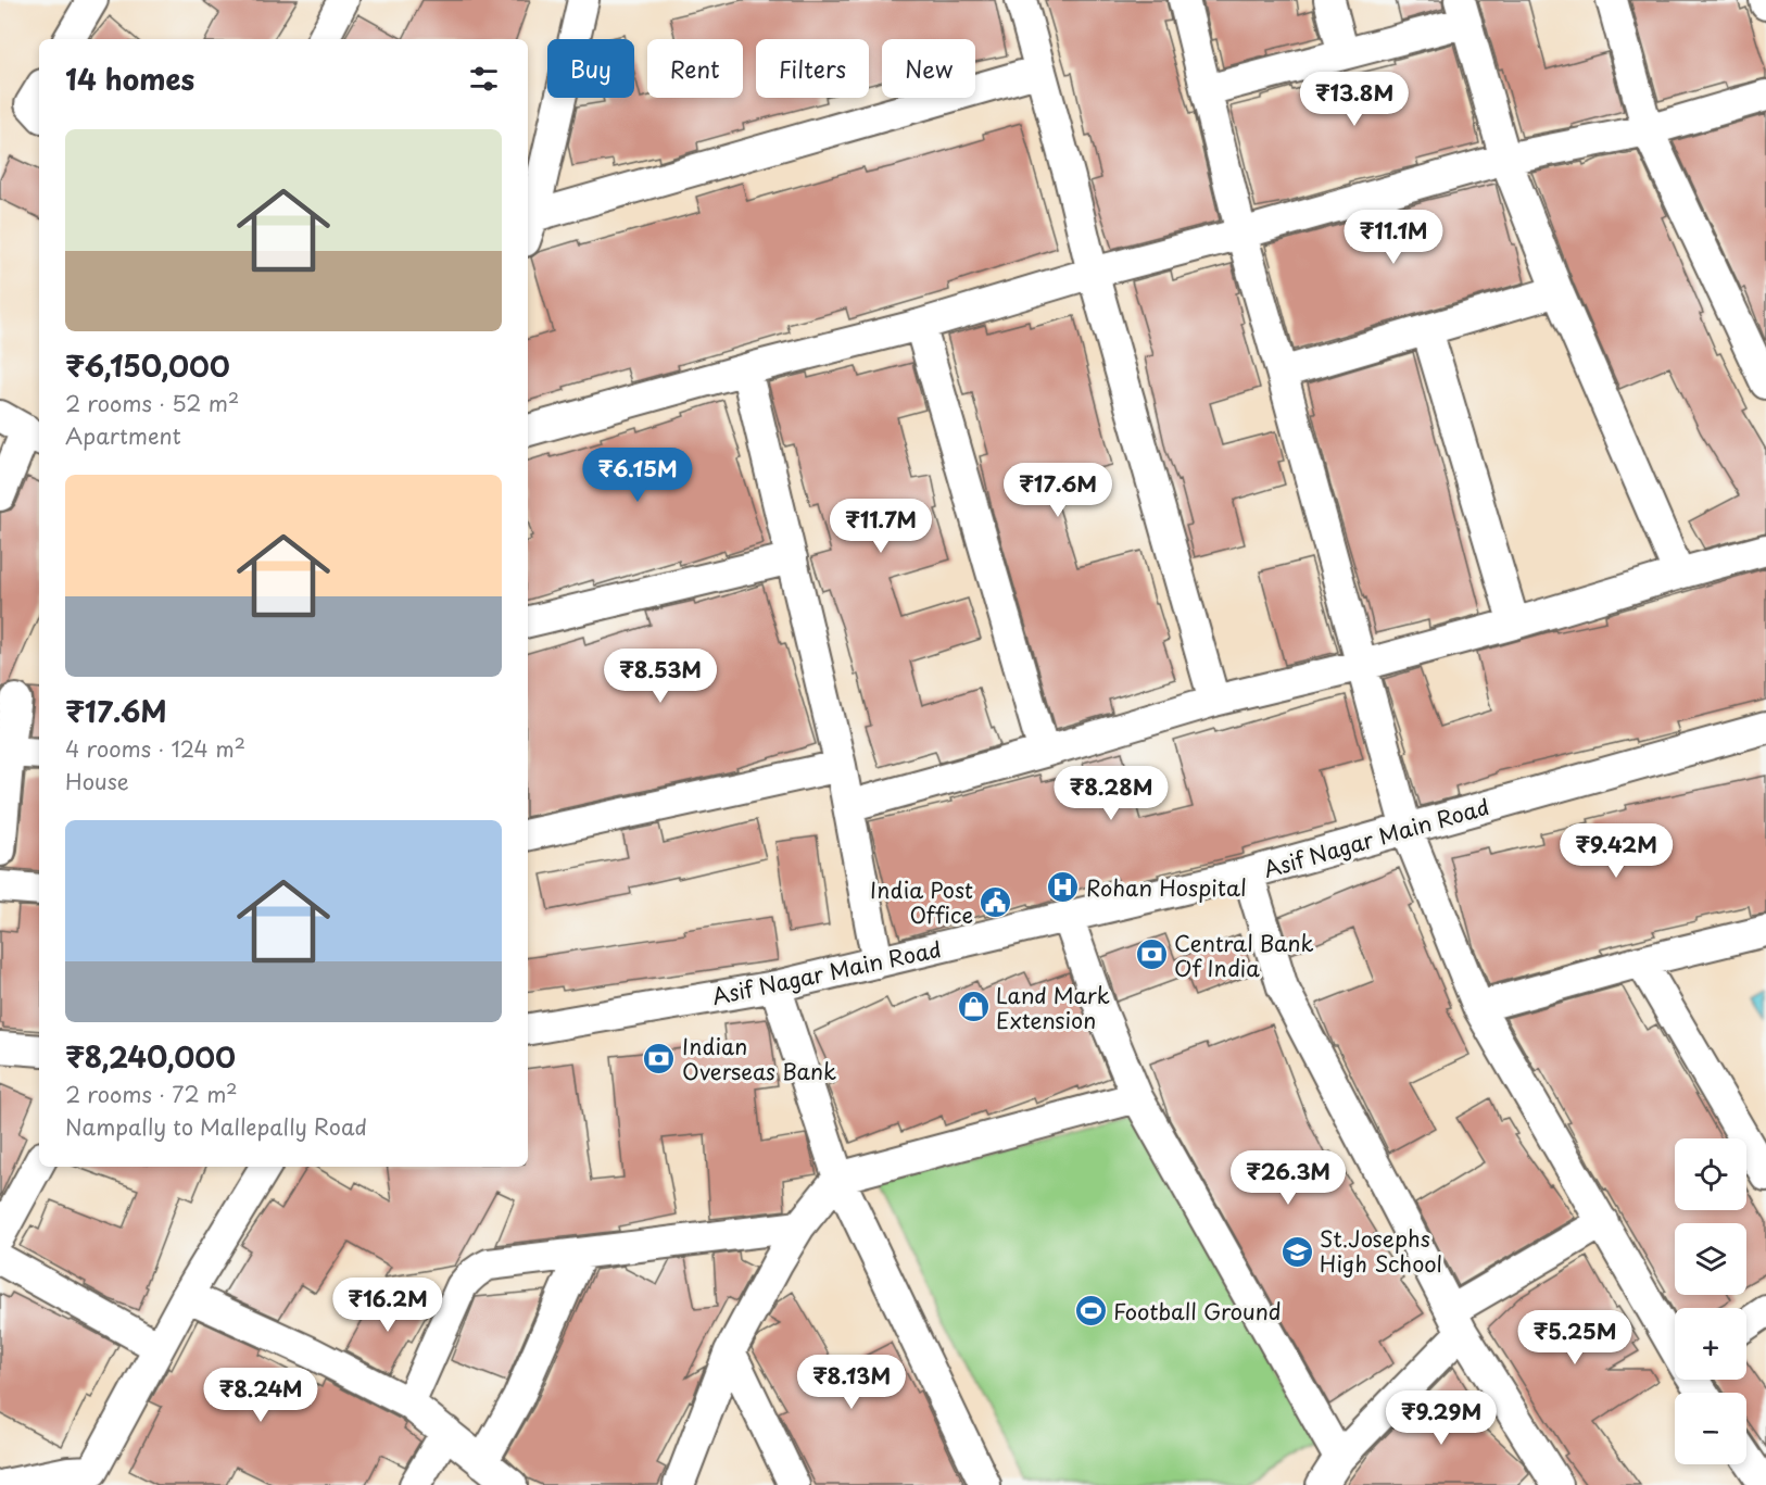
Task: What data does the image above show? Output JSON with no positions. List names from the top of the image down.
{
  "streets": {
    "street": ["Asif Nagar Main Road"]
  },
  "places": {
    "hospital": ["Rohan Hospital"],
    "public building": ["India Post Office"],
    "bank": ["Central Bank Of India", "Indian Overseas Bank"],
    "shop": ["Land Mark Extension"],
    "school or university": ["St.Josephs High School"],
    "sports": ["Football Ground"]
  },
  "page": {
    "chip": [
      "Buy",
      "Rent",
      "Filters",
      "New"
    ],
    "heading": "14 homes",
    "price": [
      "₹13.8M",
      "₹11.1M",
      "₹6.15M",
      "₹17.6M",
      "₹11.7M",
      "₹8.53M",
      "₹8.28M",
      "₹9.42M",
      "₹26.3M",
      "₹16.2M",
      "₹5.25M",
      "₹8.13M",
      "₹8.24M",
      "₹9.29M"
    ],
    "list": [
      {
        "name": "₹6,150,000",
        "note": "2 rooms · 52 m² · Apartment"
      },
      {
        "name": "₹17.6M",
        "note": "4 rooms · 124 m² · House"
      },
      {
        "name": "₹8,240,000",
        "note": "2 rooms · 72 m² · Nampally to Mallepally Road"
      }
    ],
    "map_buttons": ["+", "−"]
  }
}
